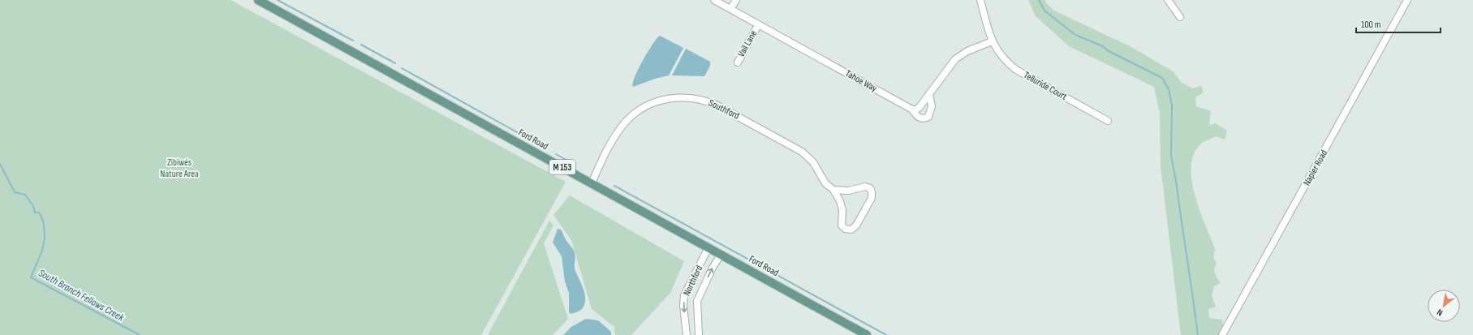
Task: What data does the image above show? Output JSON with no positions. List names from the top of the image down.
{
  "streets": {
    "main road": ["Ford Road", "M 153"],
    "street": [
      "Vail Lane",
      "Tahoe Way",
      "Telluride Court",
      "Southford",
      "Napier Road",
      "Northford"
    ]
  },
  "crossings": [
    ["Vail Lane", "Tahoe Way"],
    ["Southford", "Ford Road"],
    ["Ford Road", "Northford"]
  ],
  "water": ["South Branch Fellows Creek"],
  "parks": ["Zibiwés Nature Area"],
  "scale_bar": "100 m",
  "north": "bottom left"
}
